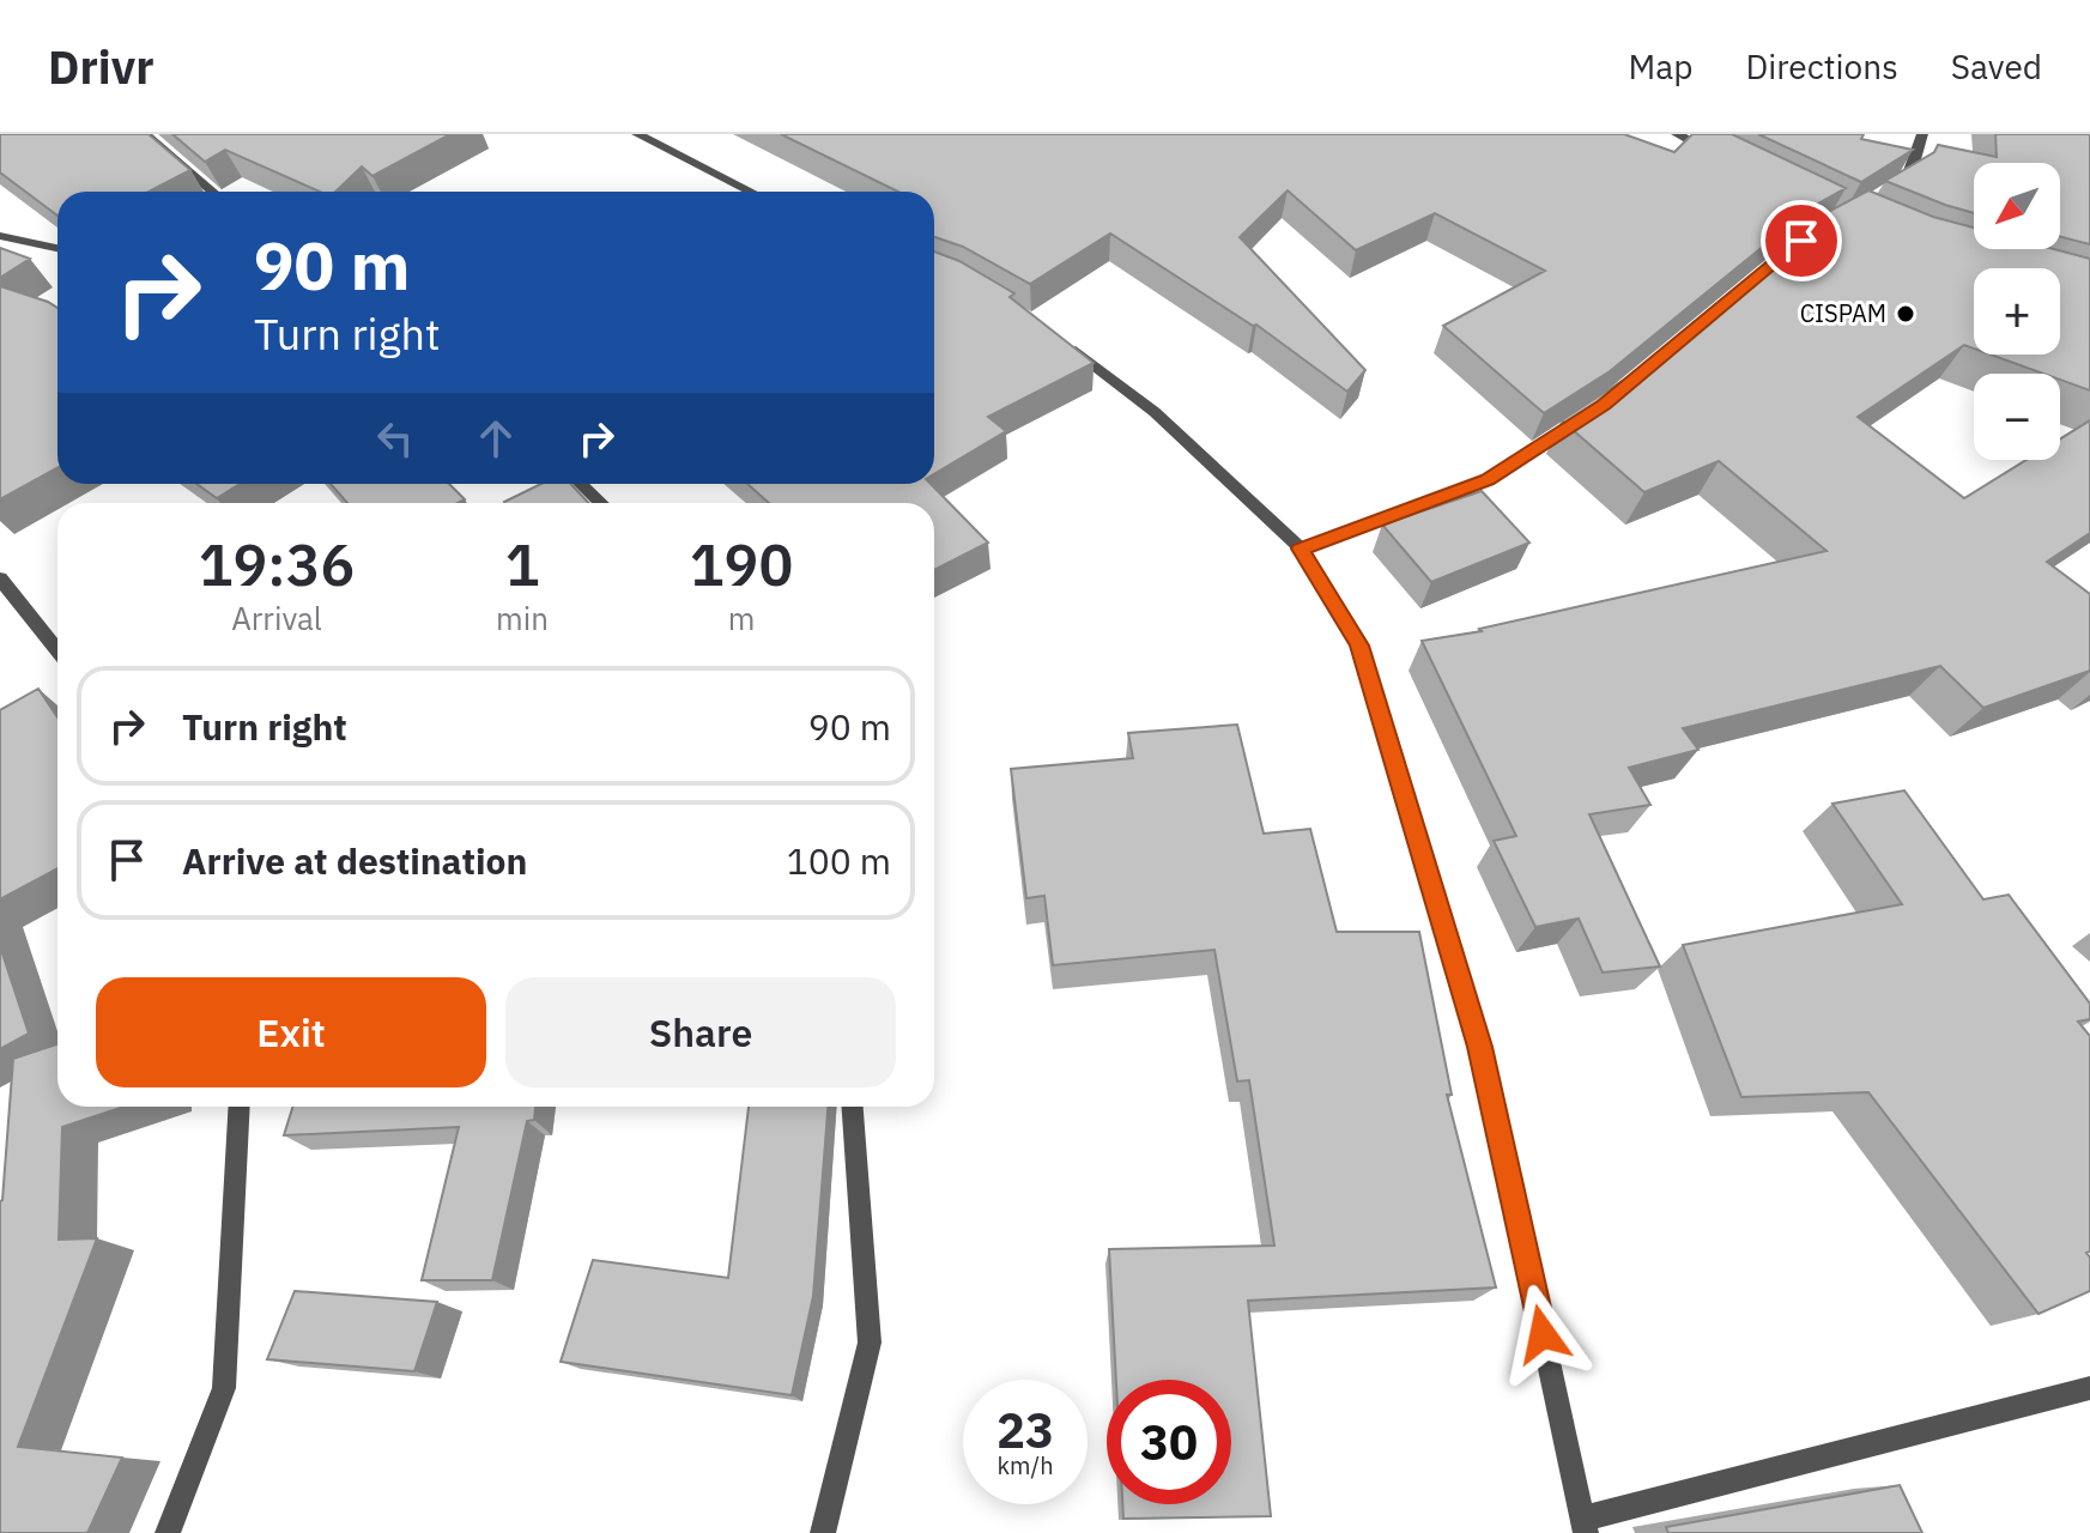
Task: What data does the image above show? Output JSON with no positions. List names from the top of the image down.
{
  "places": ["CISPAM"],
  "north": "bottom left",
  "page": {
    "header": "Drivr",
    "nav": ["Map", "Directions", "Saved"],
    "map_buttons": ["+", "−"],
    "turn": ["90 m", "Turn right"],
    "eta": [
      "19:36",
      "Arrival",
      "1",
      "min",
      "190",
      "m"
    ],
    "list": [
      {
        "name": "Turn right",
        "value": "90 m"
      },
      {
        "name": "Arrive at destination",
        "value": "100 m"
      }
    ],
    "buttons": ["Exit", "Share"],
    "speed": "23 km/h",
    "limit": "30"
  }
}
